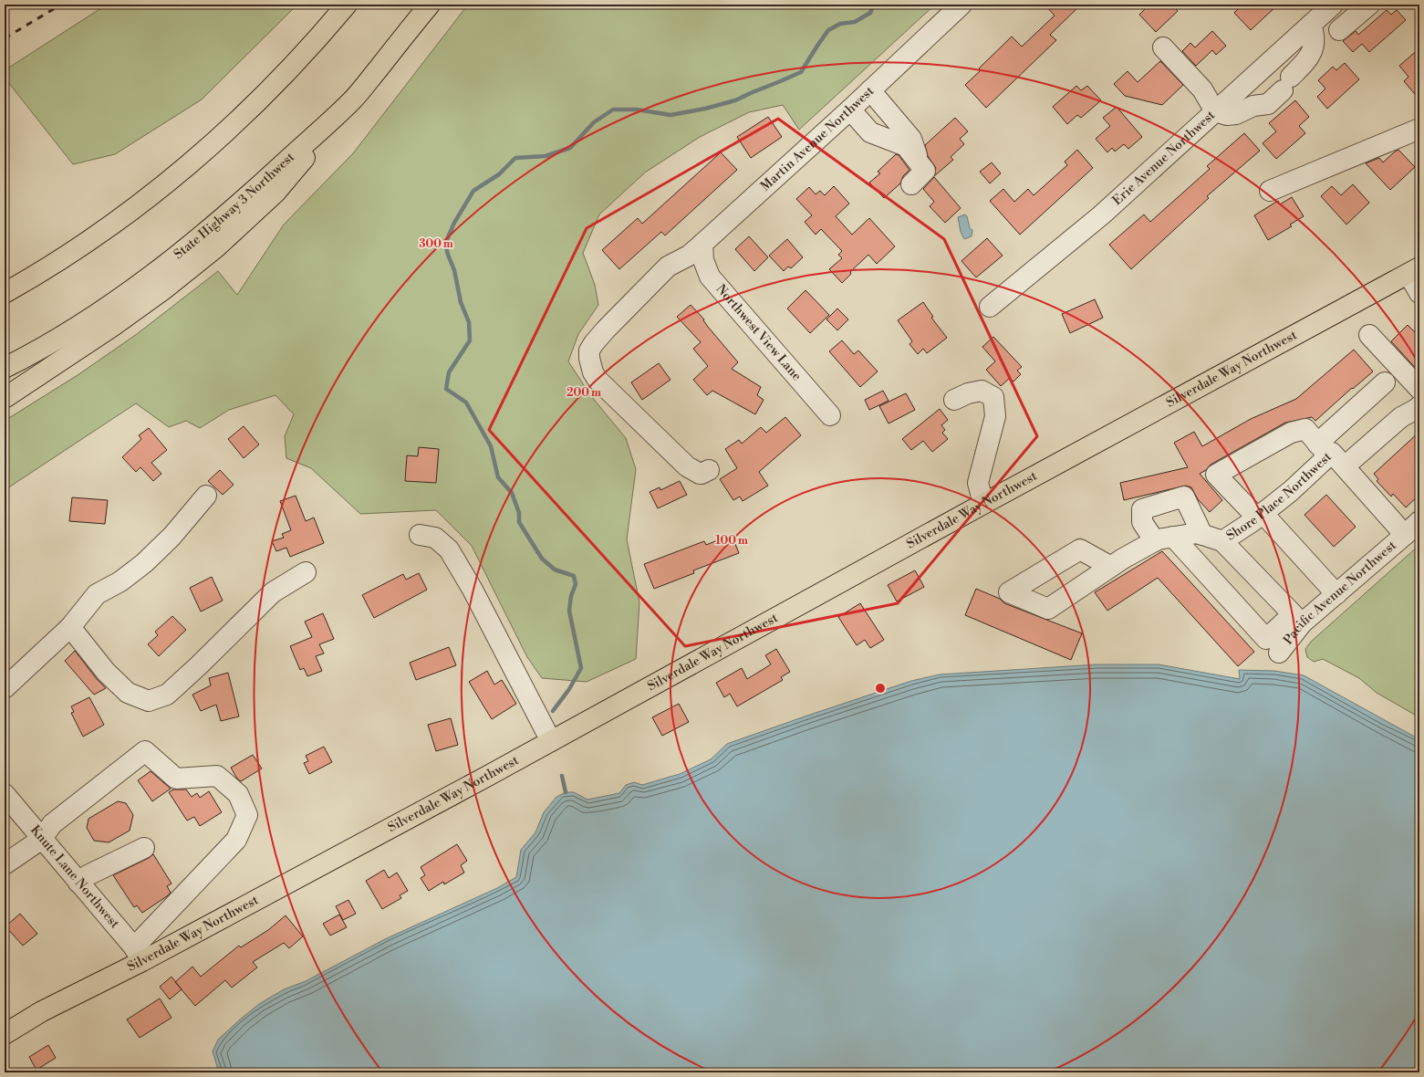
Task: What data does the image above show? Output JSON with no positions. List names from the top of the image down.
{
  "streets": {
    "main road": ["State Highway 3 Northwest", "Silverdale Way Northwest"],
    "street": [
      "Martin Avenue Northwest",
      "Erie Avenue Northwest",
      "Northwest View Lane",
      "Shore Place Northwest",
      "Pacific Avenue Northwest",
      "Knute Lane Northwest"
    ]
  },
  "crossings": [
    ["Martin Avenue Northwest", "Northwest View Lane"],
    ["Silverdale Way Northwest", "Knute Lane Northwest"],
    ["Shore Place Northwest", "Pacific Avenue Northwest"]
  ],
  "rings": ["300 m", "200 m", "100 m"]
}
